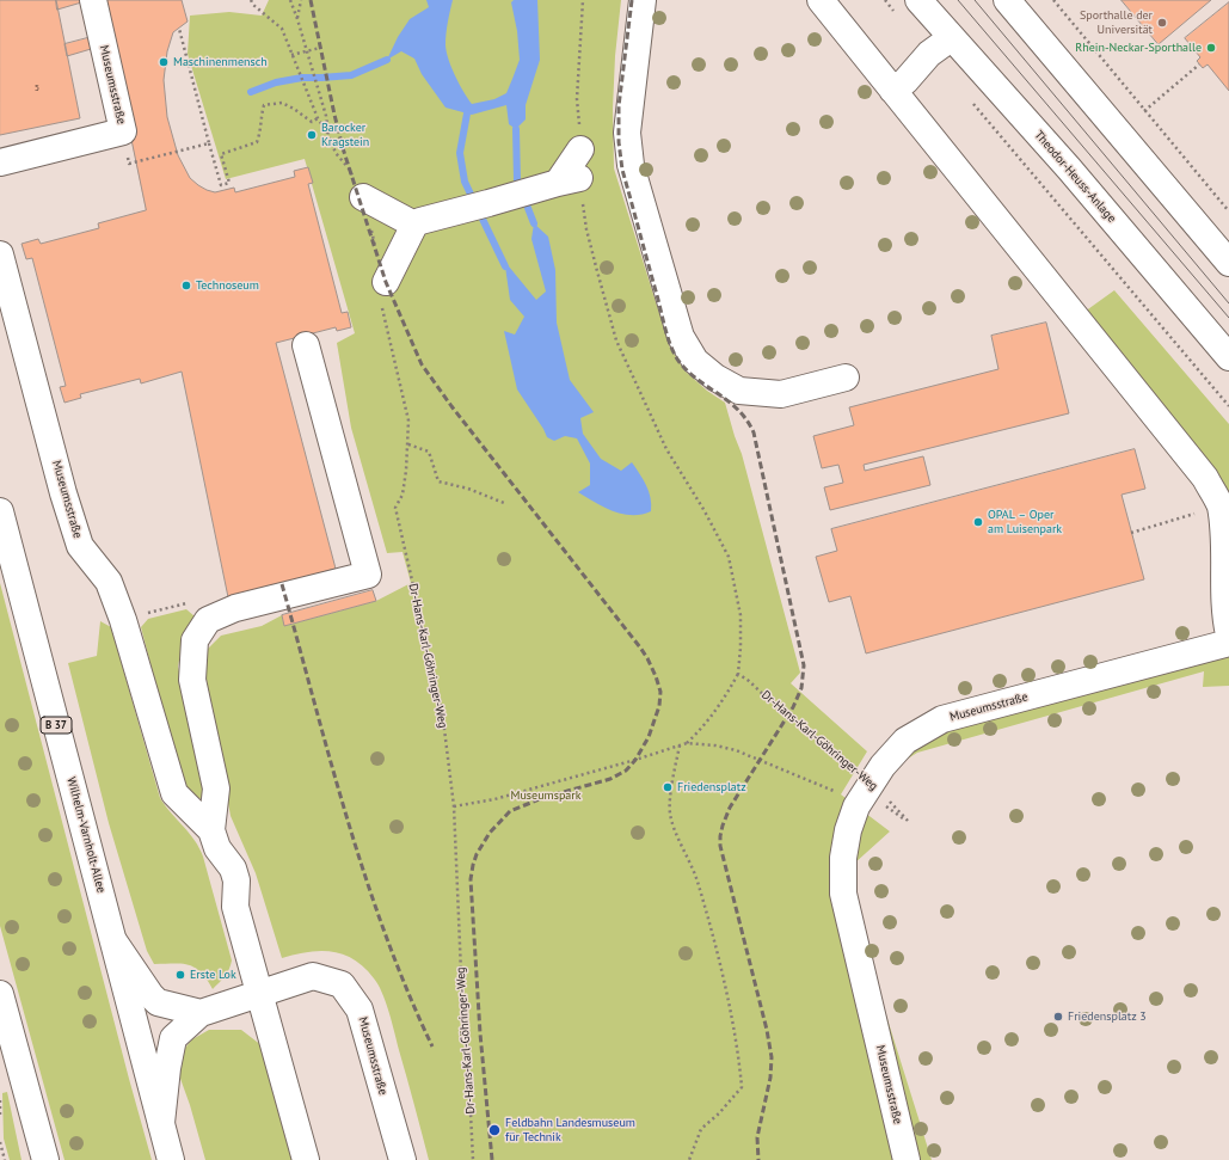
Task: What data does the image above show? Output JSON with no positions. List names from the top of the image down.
{
  "streets": {
    "main road": [
      "Museumsstraße",
      "Theodor-Heuss-Anlage",
      "B 37",
      "Wilhelm-Varnholt-Allee"
    ],
    "path": ["Dr-Hans-Karl-Göhringer-Weg"]
  },
  "crossings": [
    ["Museumsstraße", "Dr-Hans-Karl-Göhringer-Weg"],
    ["Museumsstraße", "Wilhelm-Varnholt-Allee"]
  ],
  "parks": ["Museumspark"],
  "places": [
    "Sporthalle der Universität",
    "Rhein-Neckar-Sporthalle",
    "Maschinenmensch",
    "Barocker Kragstein",
    "Technoseum",
    "OPAL – Oper am Luisenpark",
    "Friedensplatz",
    "Erste Lok",
    "Friedensplatz 3",
    "Feldbahn Landesmuseum für Technik"
  ],
  "house_numbers": ["5"]
}
